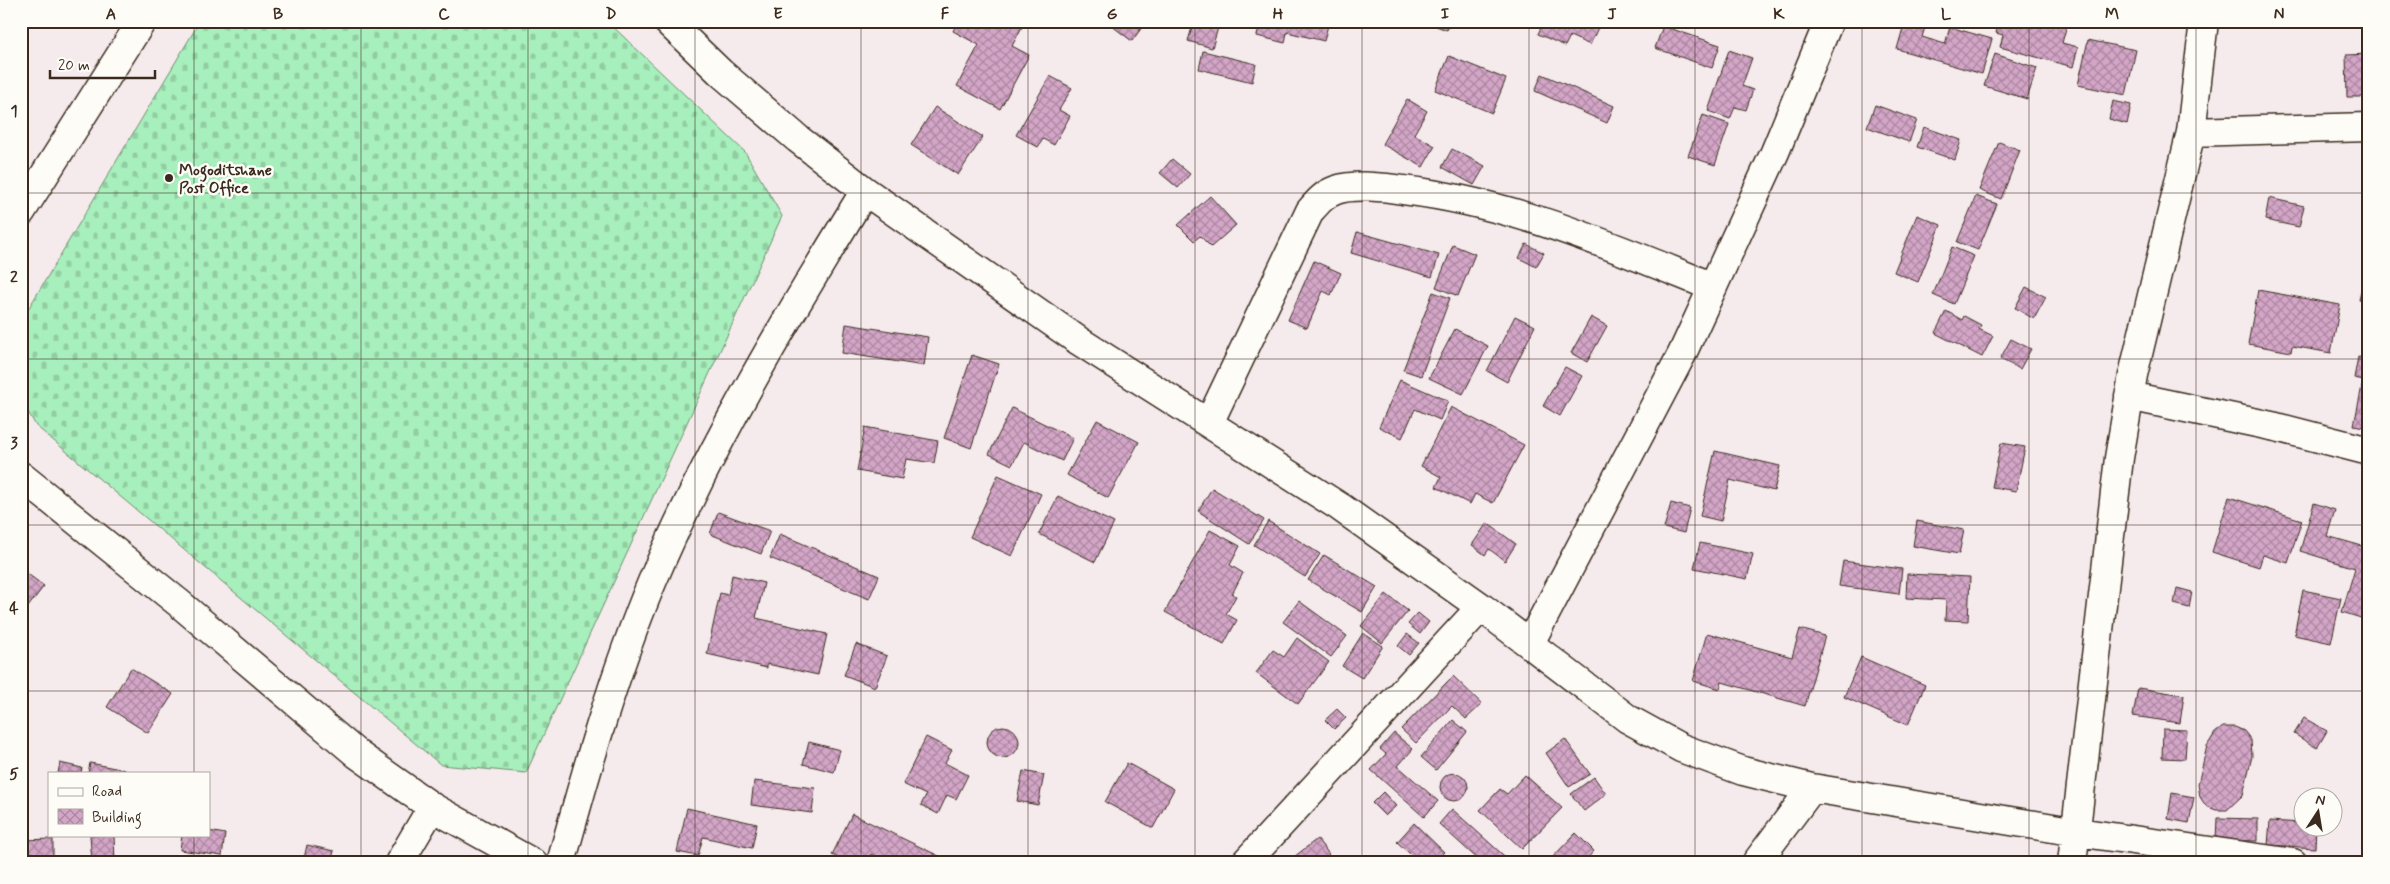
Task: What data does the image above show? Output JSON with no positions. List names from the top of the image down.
{
  "places": ["Mogoditshane Post Office"],
  "legend": ["Road", "Building"],
  "scale_bar": "20 m",
  "north": "top",
  "grid": {
    "columns": [
      "A",
      "B",
      "C",
      "D",
      "E",
      "F",
      "G",
      "H",
      "I",
      "J",
      "K",
      "L",
      "M",
      "N"
    ],
    "rows": [
      "1",
      "2",
      "3",
      "4",
      "5"
    ]
  }
}
